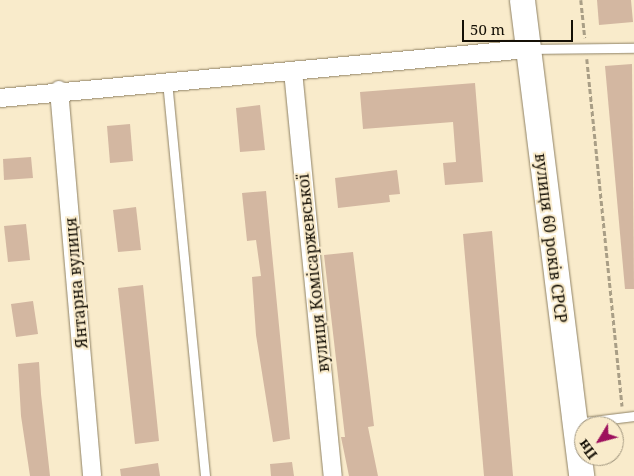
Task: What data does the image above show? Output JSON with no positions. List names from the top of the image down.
{
  "streets": {
    "street": ["вулиця 60 років СРСР", "вулиця Комісаржевської", "Янтарна вулиця"]
  },
  "scale_bar": "50 m",
  "north": "bottom left"
}
